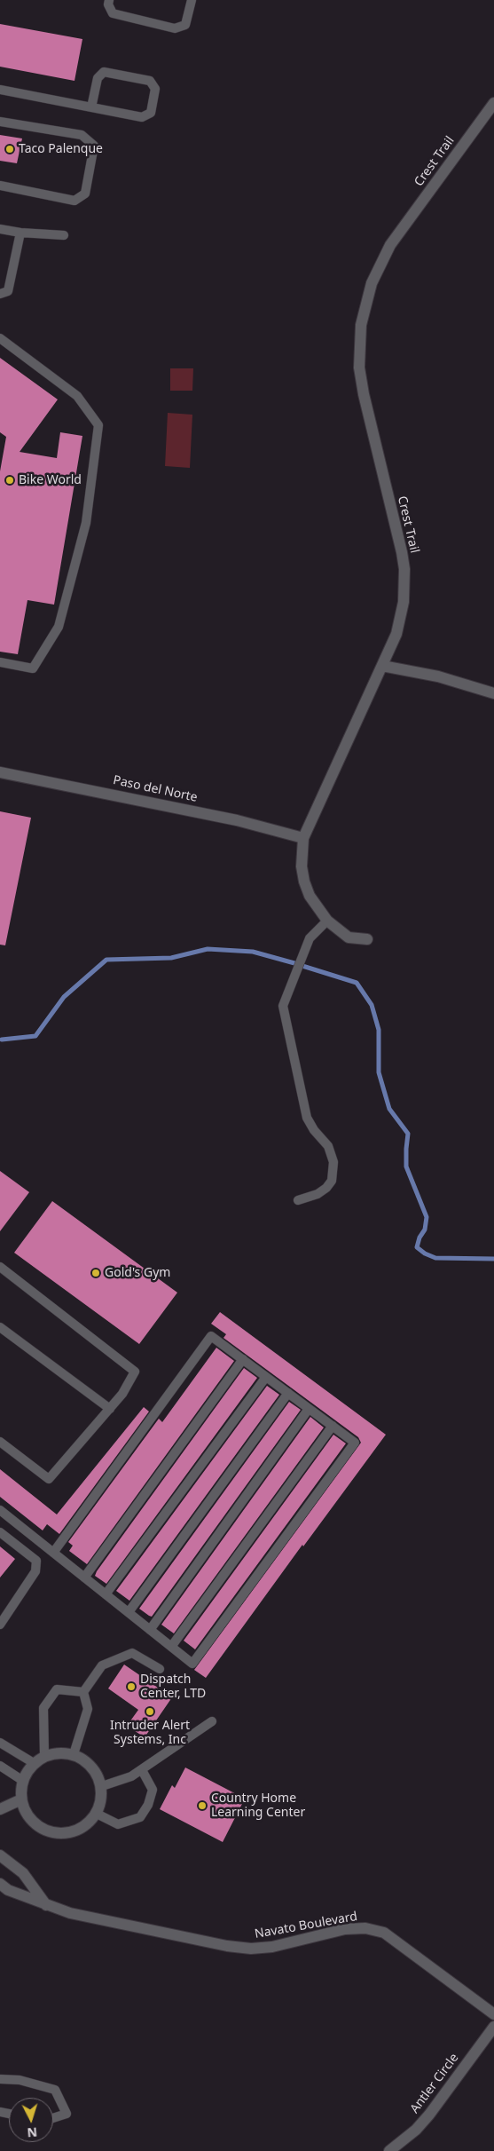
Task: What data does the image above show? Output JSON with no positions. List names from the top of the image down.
{
  "streets": {
    "street": [
      "Crest Trail",
      "Paso del Norte",
      "Navato Boulevard",
      "Antler Circle"
    ]
  },
  "crossings": [
    ["Crest Trail", "Paso del Norte"]
  ],
  "places": [
    "Taco Palenque",
    "Bike World",
    "Gold's Gym",
    "Dispatch Center, LTD",
    "Intruder Alert Systems, Inc",
    "Country Home Learning Center"
  ],
  "north": "bottom"
}
